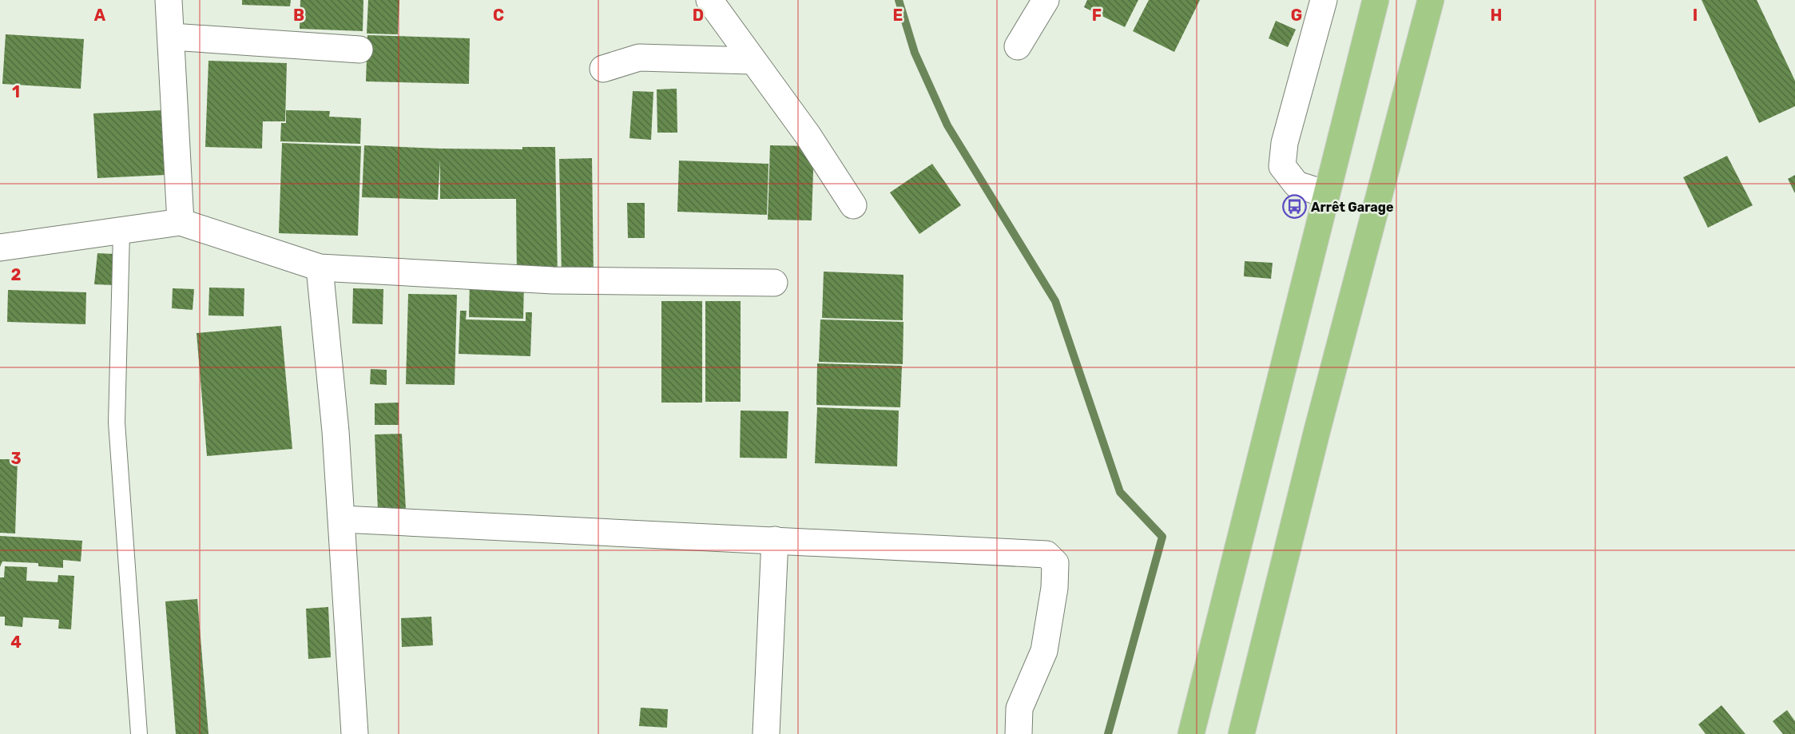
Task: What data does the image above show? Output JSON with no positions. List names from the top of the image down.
{
  "places": {
    "bus stop": ["Arrêt Garage"]
  },
  "grid": {
    "columns": [
      "A",
      "B",
      "C",
      "D",
      "E",
      "F",
      "G",
      "H",
      "I"
    ],
    "rows": [
      "1",
      "2",
      "3",
      "4"
    ]
  }
}
